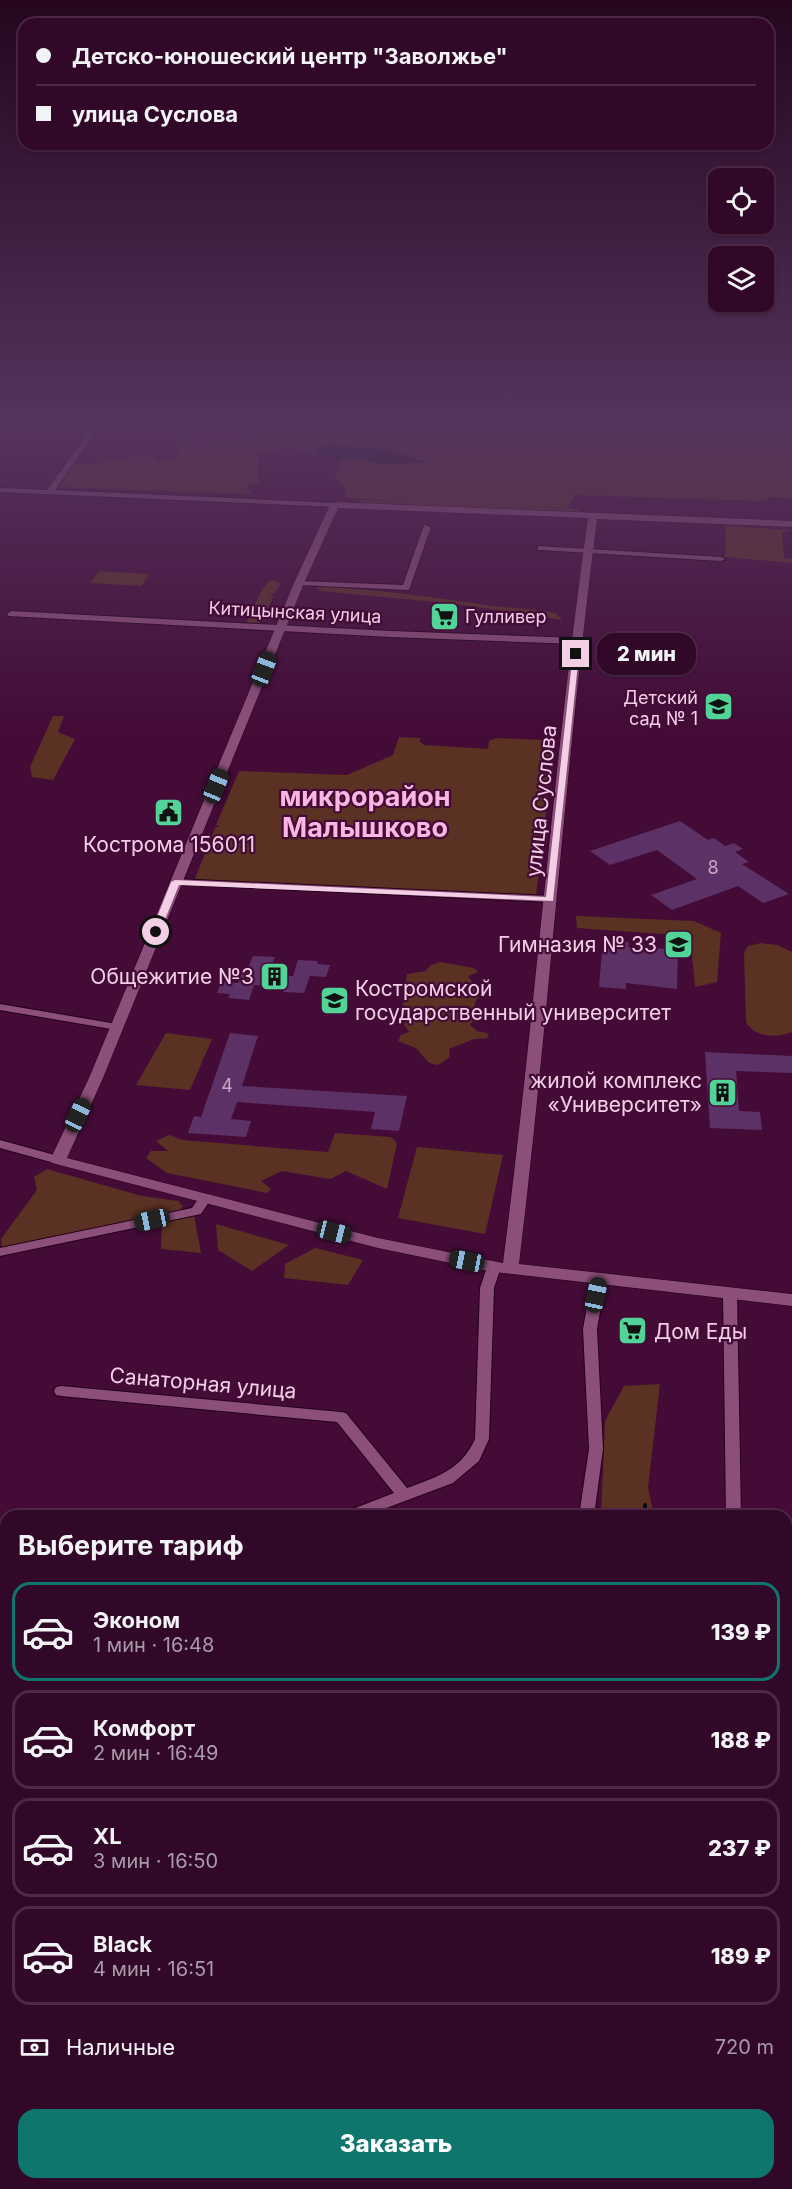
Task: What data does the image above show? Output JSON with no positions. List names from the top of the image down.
{
  "streets": {
    "street": ["Китицынская улица", "улица Суслова", "Санаторная улица"]
  },
  "crossings": [
    ["Китицынская улица", "улица Суслова"]
  ],
  "districts": ["микрорайон Малышково"],
  "places": {
    "supermarket": ["Гулливер", "Дом Еды"],
    "school or university": ["Детский сад № 1", "Гимназия № 33", "Костромской государственный университет"],
    "public building": ["Кострома 156011"],
    "building": ["Общежитие №3", "жилой комплекс «Университет»"]
  },
  "house_numbers": ["8", "4"],
  "page": {
    "banner": ["Детско-юношеский центр \"Заволжье\"", "улица Суслова"],
    "bubble": "2 мин",
    "heading": "Выберите тариф",
    "list": [
      {
        "name": "Эконом",
        "note": "1 мин · 16:48",
        "value": "139 ₽"
      },
      {
        "name": "Комфорт",
        "note": "2 мин · 16:49",
        "value": "188 ₽"
      },
      {
        "name": "XL",
        "note": "3 мин · 16:50",
        "value": "237 ₽"
      },
      {
        "name": "Black",
        "note": "4 мин · 16:51",
        "value": "189 ₽"
      }
    ],
    "pay": ["Наличные", "720 m"],
    "buttons": "Заказать"
  }
}
